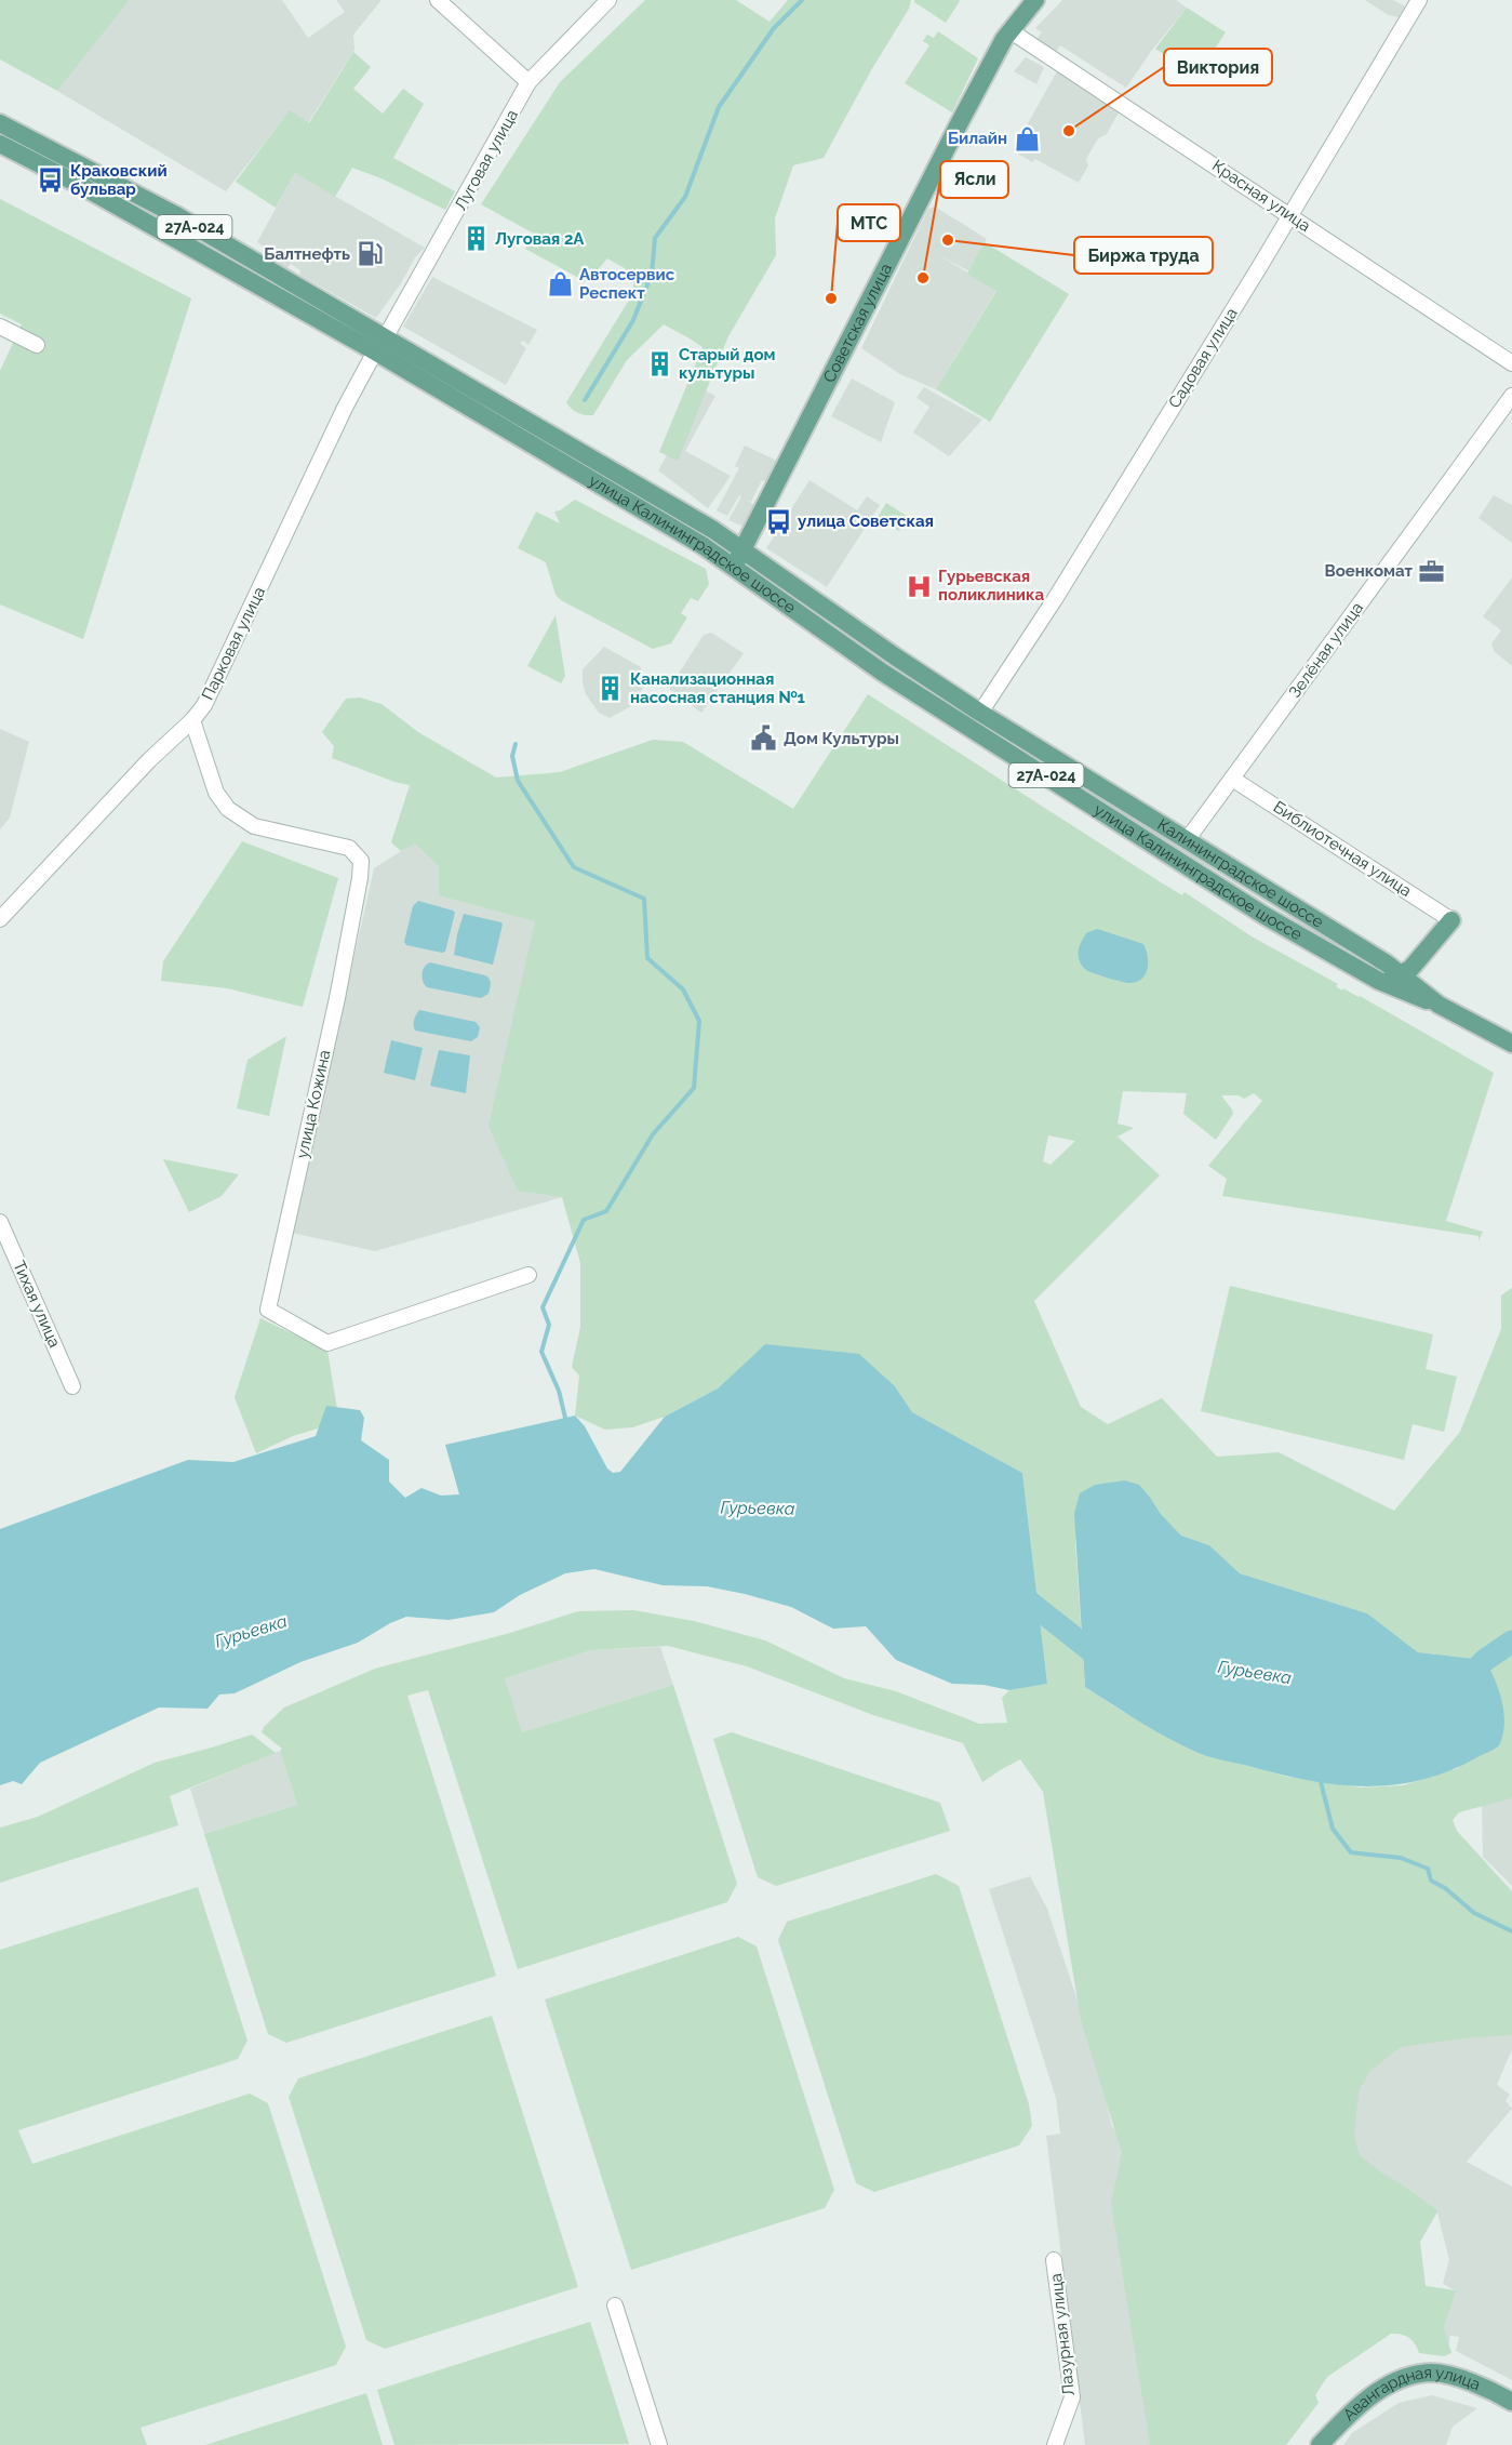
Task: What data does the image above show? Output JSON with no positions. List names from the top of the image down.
{
  "streets": {
    "main road": [
      "27А-024",
      "Советская улица",
      "улица Калининградское шоссе",
      "Калининградское шоссе",
      "Авангардная улица"
    ],
    "street": [
      "Луговая улица",
      "Красная улица",
      "Садовая улица",
      "Парковая улица",
      "Зелёная улица",
      "Библиотечная улица",
      "улица Кожина",
      "Тихая улица",
      "Лазурная улица"
    ]
  },
  "crossings": [
    ["Луговая улица", "улица Калининградское шоссе"],
    ["Луговая улица", "Парковая улица"],
    ["Красная улица", "Советская улица"],
    ["Красная улица", "Садовая улица"],
    ["27А-024", "улица Калининградское шоссе"],
    ["Советская улица", "улица Калининградское шоссе"],
    ["Советская улица", "Калининградское шоссе"],
    ["Садовая улица", "Калининградское шоссе"],
    ["улица Калининградское шоссе", "Парковая улица"],
    ["улица Калининградское шоссе", "Калининградское шоссе"],
    ["Парковая улица", "улица Кожина"],
    ["Зелёная улица", "Библиотечная улица"],
    ["Зелёная улица", "Калининградское шоссе"]
  ],
  "water": ["Гурьевка"],
  "places": {
    "other": [
      "Виктория",
      "Биржа труда",
      "Ясли",
      "МТС"
    ],
    "shop": ["Билайн", "Автосервис Респект"],
    "bus stop": ["Краковский бульвар", "улица Советская"],
    "building": ["Луговая 2А", "Старый дом культуры", "Канализационная насосная станция №1"],
    "fuel station": ["Балтнефть"],
    "office": ["Военкомат"],
    "hospital": ["Гурьевская поликлиника"],
    "public building": ["Дом Культуры"]
  }
}
